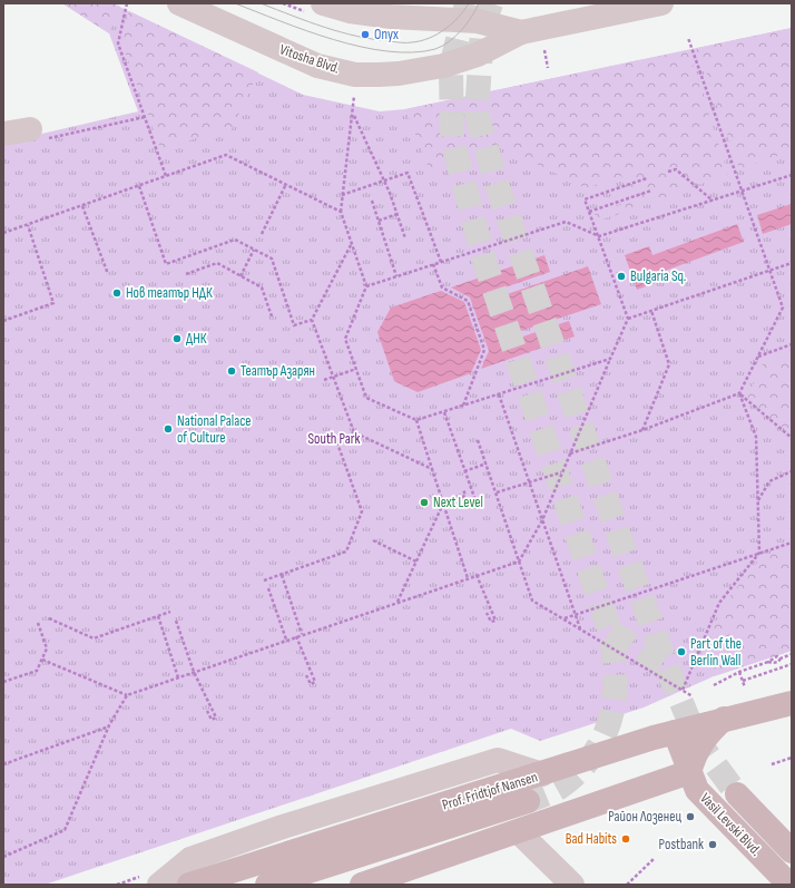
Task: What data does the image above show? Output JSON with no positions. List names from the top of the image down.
{
  "streets": {
    "main road": ["Prof. Fridtjof Nansen", "Vasil Levski Blvd."],
    "street": ["Vitosha Blvd."]
  },
  "crossings": [
    ["Prof. Fridtjof Nansen", "Vasil Levski Blvd."]
  ],
  "parks": ["South Park"],
  "places": [
    "Onyx",
    "Bulgaria Sq.",
    "Нов театър НДК",
    "ДНК",
    "Театър Азарян",
    "National Palace of Culture",
    "Next Level",
    "Part of the Berlin Wall",
    "Район Лозенец",
    "Bad Habits",
    "Postbank"
  ]
}
